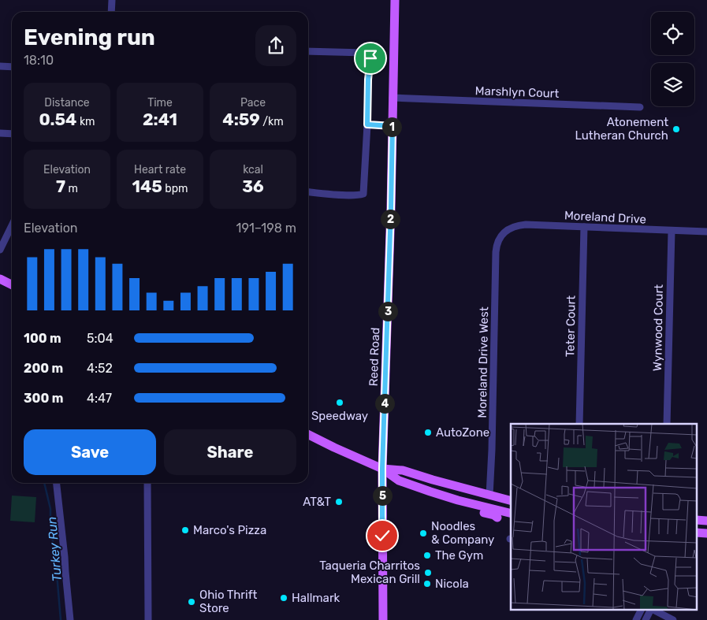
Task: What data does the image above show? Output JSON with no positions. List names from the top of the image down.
{
  "streets": {
    "main road": ["Reed Road"],
    "street": [
      "Marshlyn Court",
      "Moreland Drive",
      "Teter Court",
      "Wynwood Court",
      "Moreland Drive West"
    ]
  },
  "crossings": [
    ["Marshlyn Court", "Reed Road"],
    ["Moreland Drive", "Teter Court"],
    ["Moreland Drive", "Wynwood Court"],
    ["Moreland Drive", "Moreland Drive West"]
  ],
  "water": ["Turkey Run"],
  "places": [
    "Atonement Lutheran Church",
    "Speedway",
    "AutoZone",
    "AT&T",
    "Marco's Pizza",
    "Noodles & Company",
    "The Gym",
    "Taqueria Charritos Mexican Grill",
    "Nicola",
    "Hallmark",
    "Ohio Thrift Store"
  ],
  "page": {
    "heading": ["Evening run", "18:10"],
    "stats": [
      ["Distance", "0.54 km"],
      ["Time", "2:41"],
      ["Pace", "4:59 /km"],
      ["Elevation", "7 m"],
      ["Heart rate", "145 bpm"],
      ["kcal", "36"]
    ],
    "pins": [
      "1",
      "2",
      "3",
      "4",
      "5"
    ],
    "chart": ["Elevation", "191–198 m"],
    "list": [
      {
        "name": "100 m",
        "note": "5:04"
      },
      {
        "name": "200 m",
        "note": "4:52"
      },
      {
        "name": "300 m",
        "note": "4:47"
      }
    ],
    "buttons": ["Save", "Share"]
  }
}
